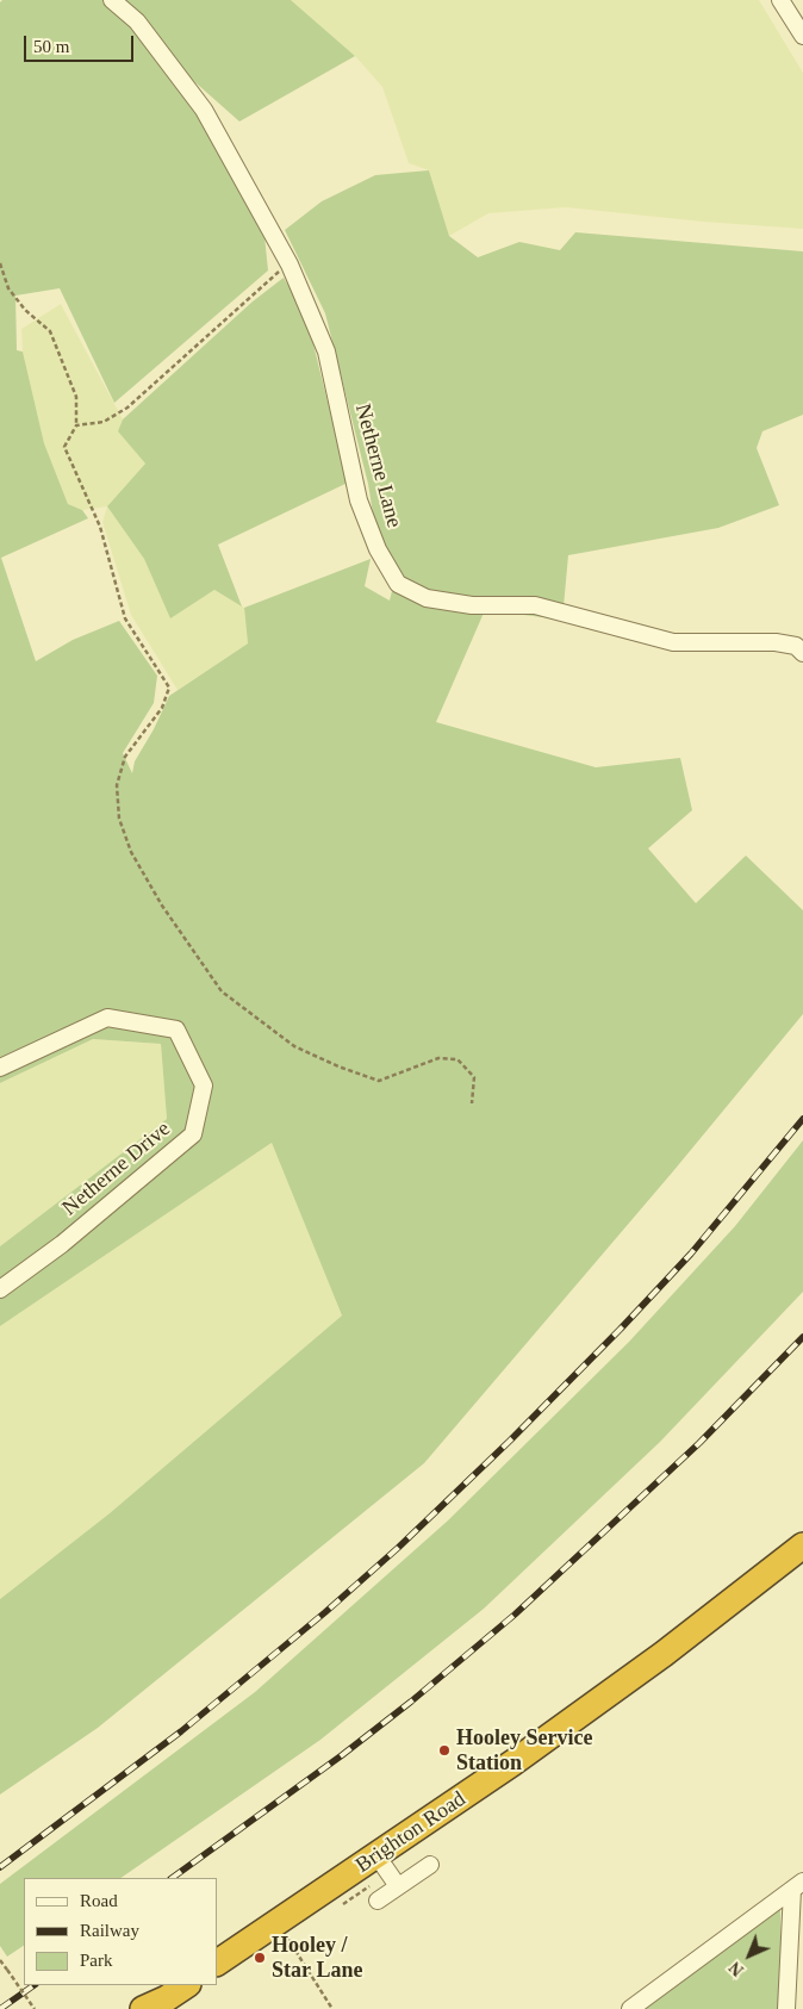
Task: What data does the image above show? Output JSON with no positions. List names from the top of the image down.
{
  "streets": {
    "highway": ["Brighton Road"],
    "street": ["Netherne Lane", "Netherne Drive"]
  },
  "places": ["Hooley Service Station", "Hooley / Star Lane"],
  "legend": ["Road", "Railway", "Park"],
  "scale_bar": "50 m",
  "north": "bottom left"
}
